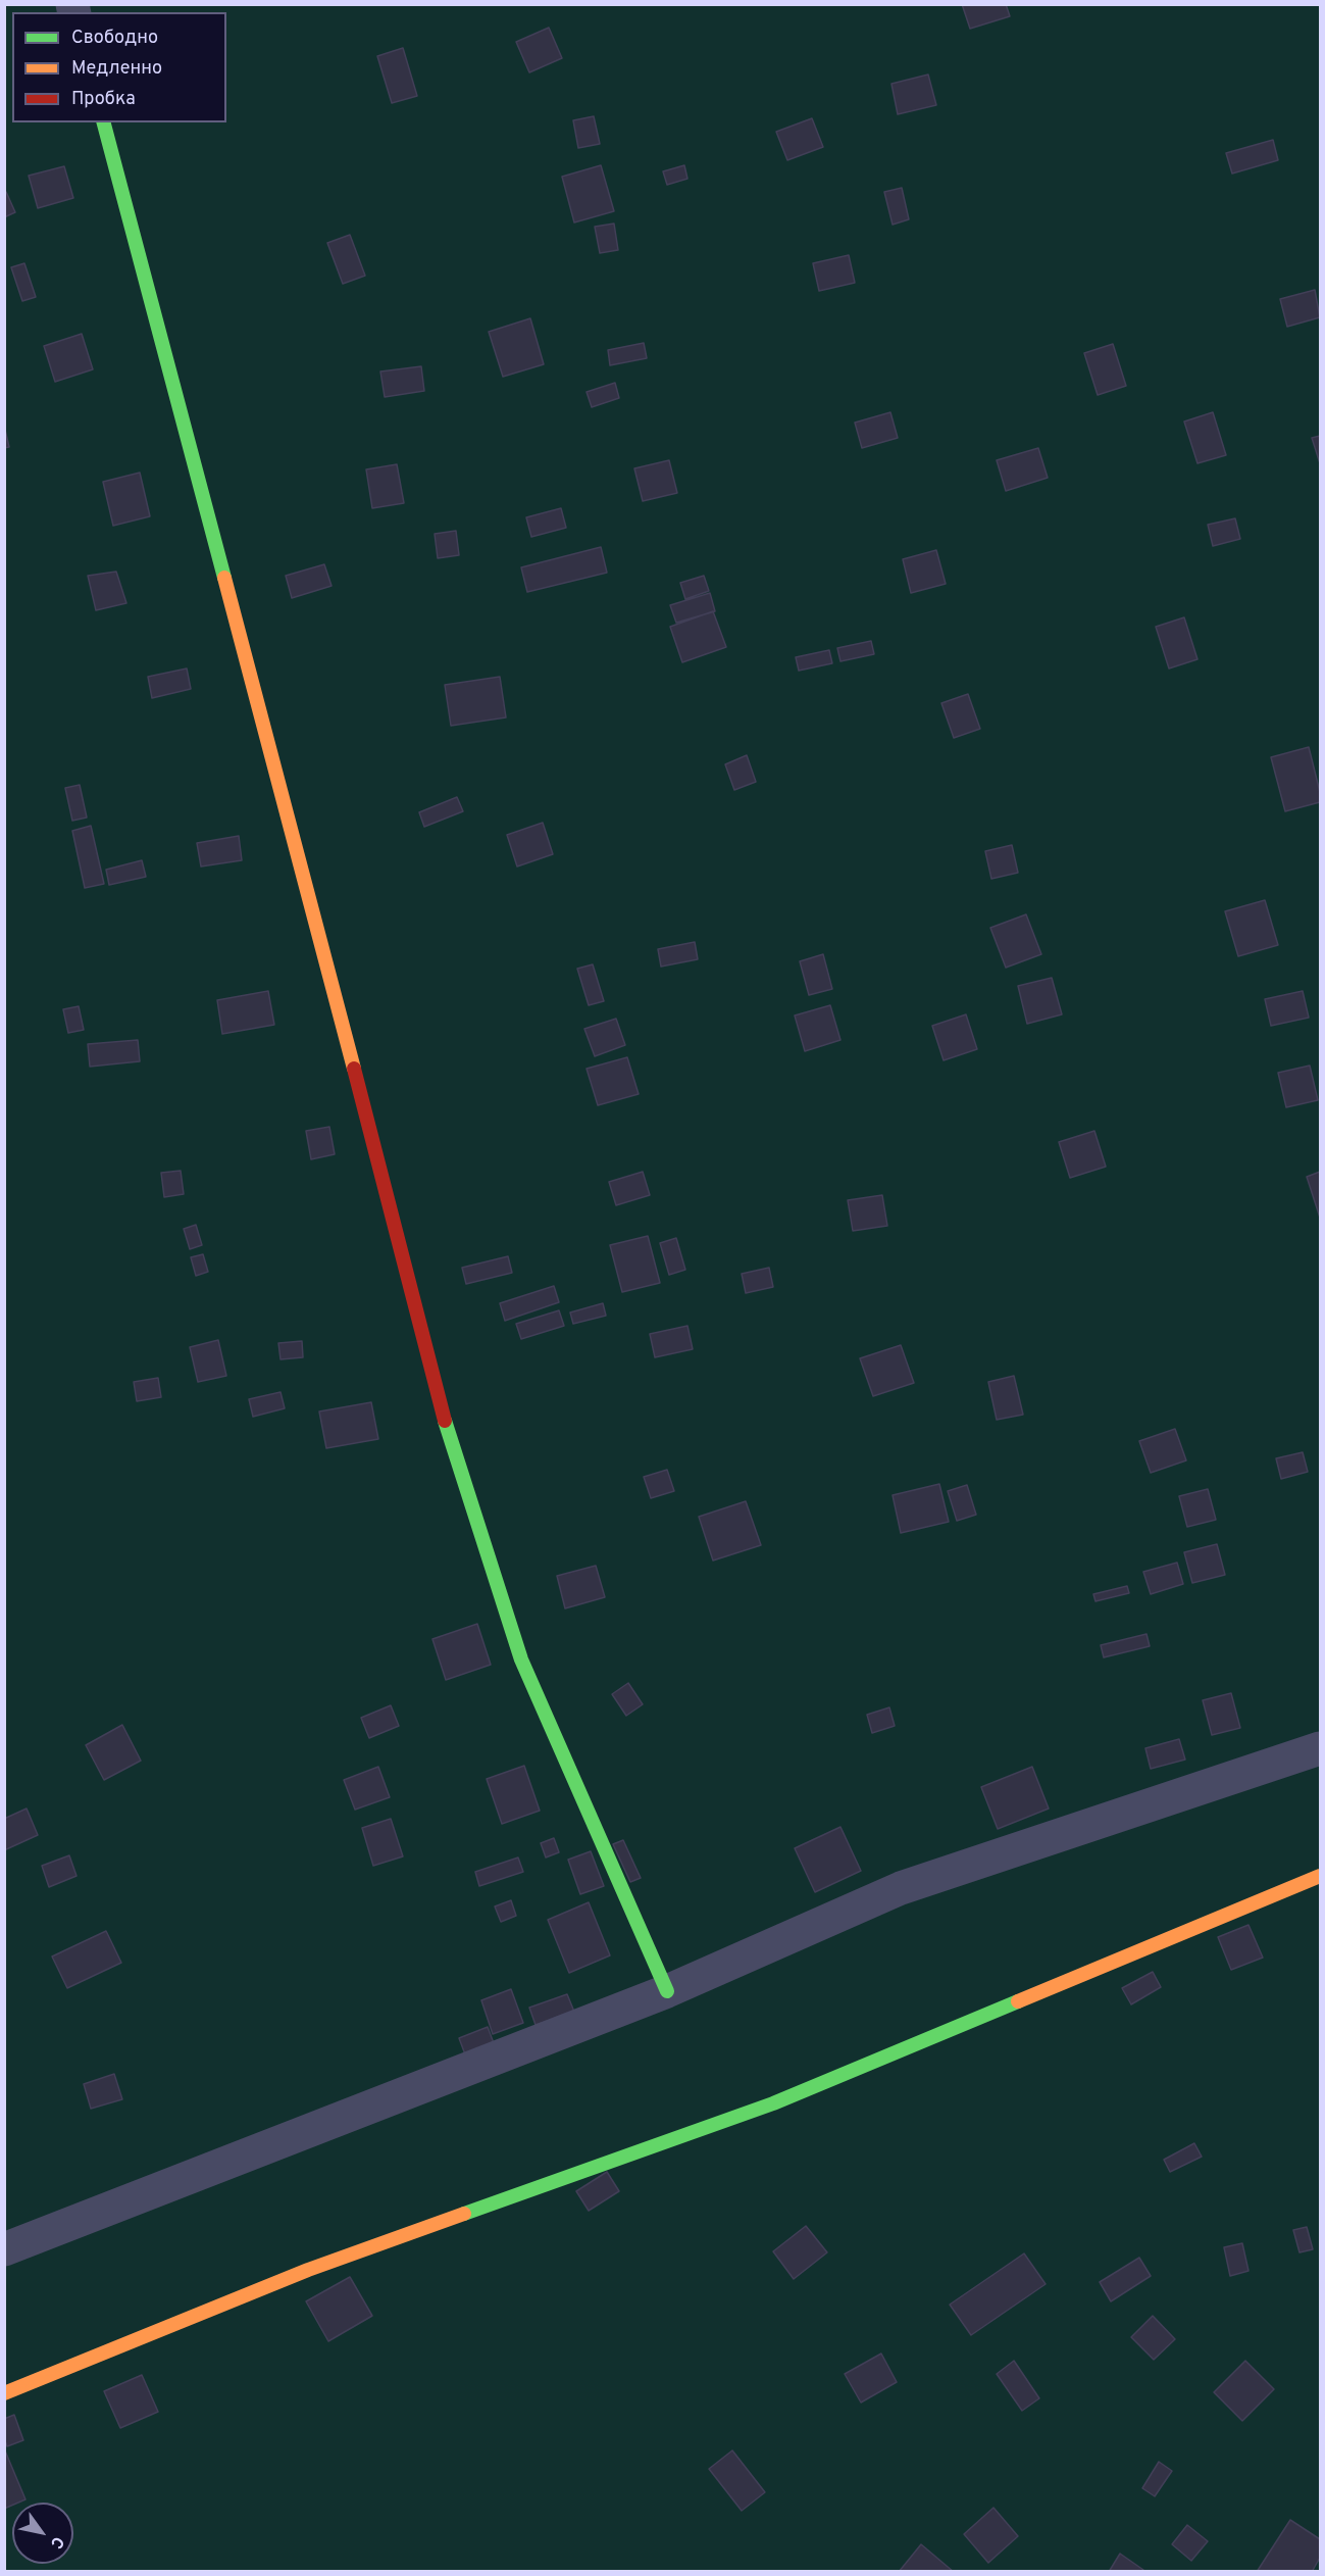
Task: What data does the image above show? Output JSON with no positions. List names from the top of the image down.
{
  "legend": ["Свободно", "Медленно", "Пробка"],
  "north": "bottom right"
}
